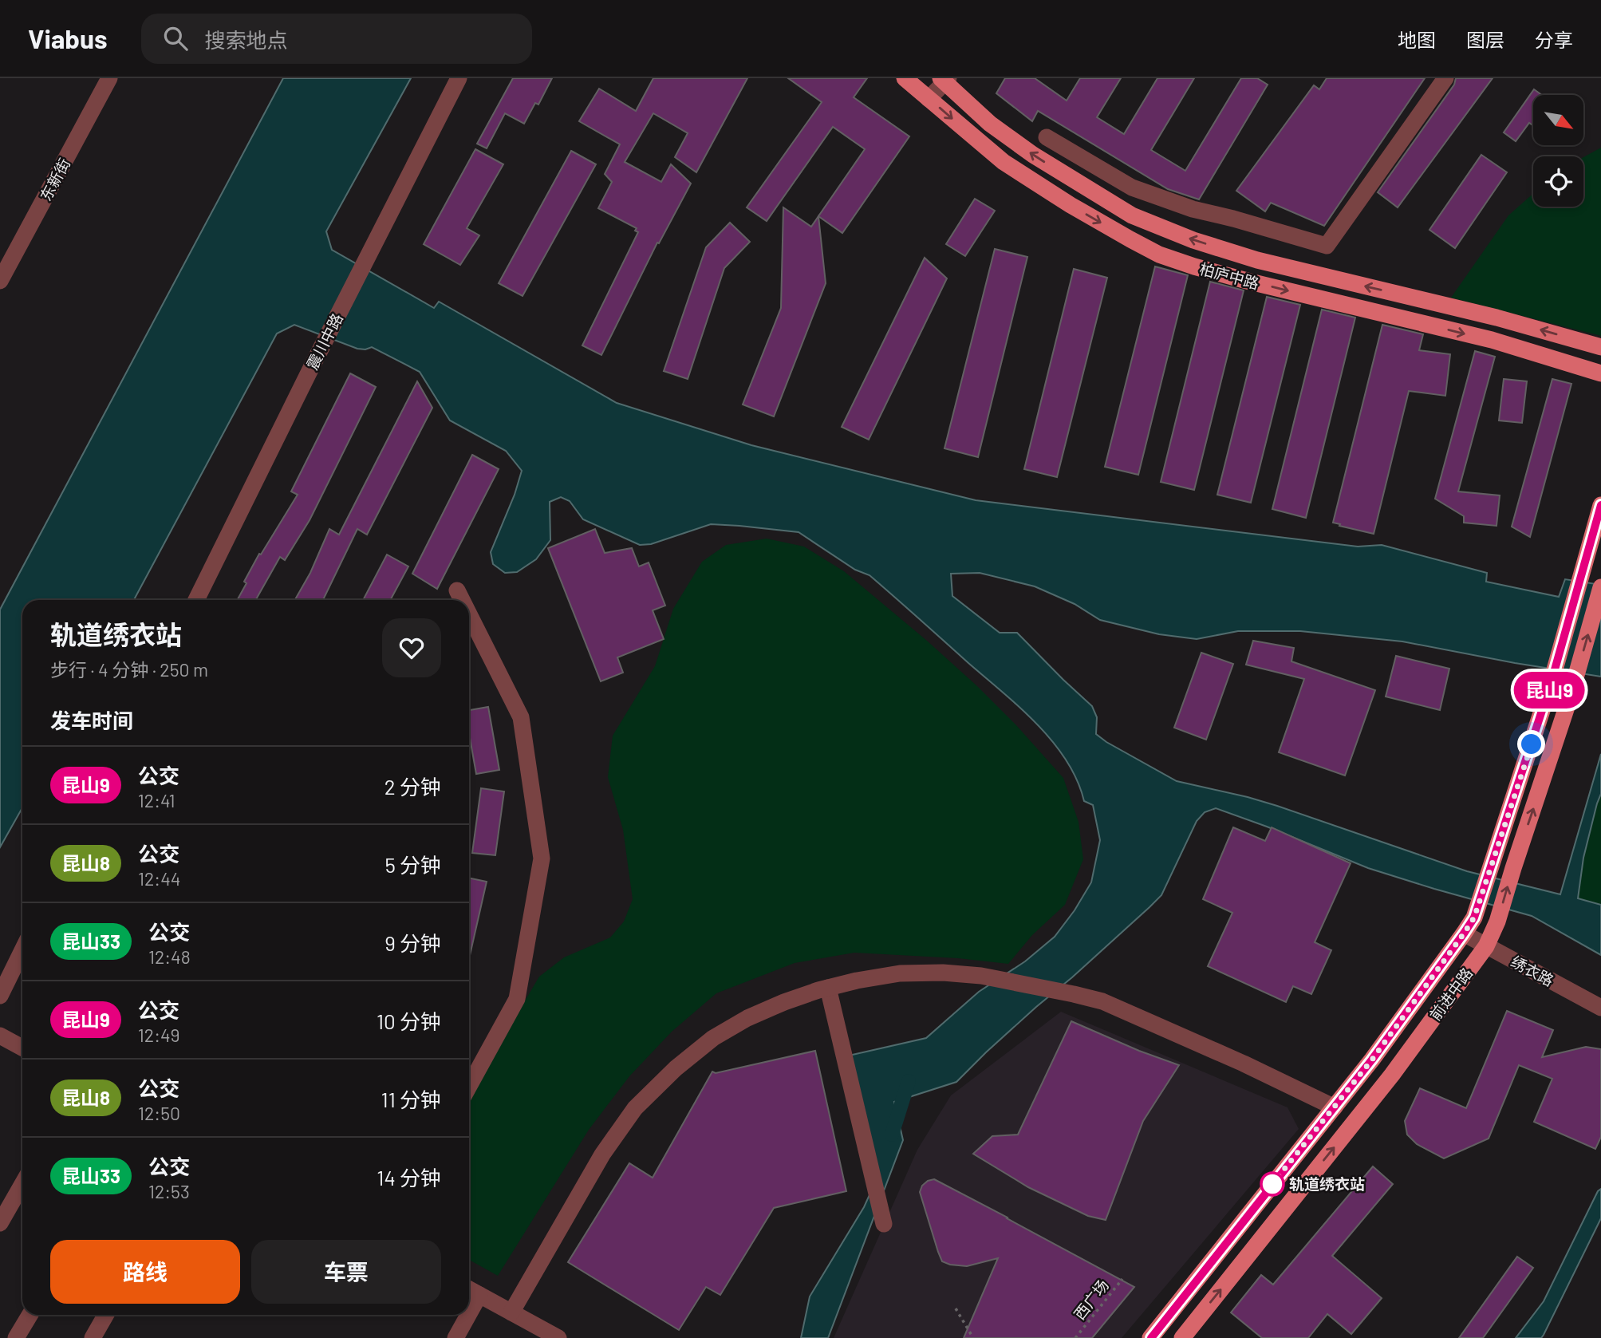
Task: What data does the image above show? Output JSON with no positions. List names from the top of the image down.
{
  "streets": {
    "main road": ["柏庐中路", "前进中路"],
    "street": ["东新街", "震川中路", "绣衣路"],
    "path": ["西广场"]
  },
  "crossings": [
    ["绣衣路", "前进中路"]
  ],
  "places": ["轨道绣衣站"],
  "lines": ["bus line 昆山9"],
  "north": "bottom right",
  "page": {
    "header": "Viabus",
    "search": "搜索地点",
    "nav": ["地图", "图层", "分享"],
    "on_map": "昆山9",
    "heading": [
      ["轨道绣衣站", "步行 · 4 分钟 · 250 m"],
      "发车时间"
    ],
    "list": [
      {
        "mark": "昆山9",
        "name": "公交",
        "note": "12:41",
        "value": "2 分钟"
      },
      {
        "mark": "昆山8",
        "name": "公交",
        "note": "12:44",
        "value": "5 分钟"
      },
      {
        "mark": "昆山33",
        "name": "公交",
        "note": "12:48",
        "value": "9 分钟"
      },
      {
        "mark": "昆山9",
        "name": "公交",
        "note": "12:49",
        "value": "10 分钟"
      },
      {
        "mark": "昆山8",
        "name": "公交",
        "note": "12:50",
        "value": "11 分钟"
      },
      {
        "mark": "昆山33",
        "name": "公交",
        "note": "12:53",
        "value": "14 分钟"
      }
    ],
    "buttons": ["路线", "车票"]
  }
}
